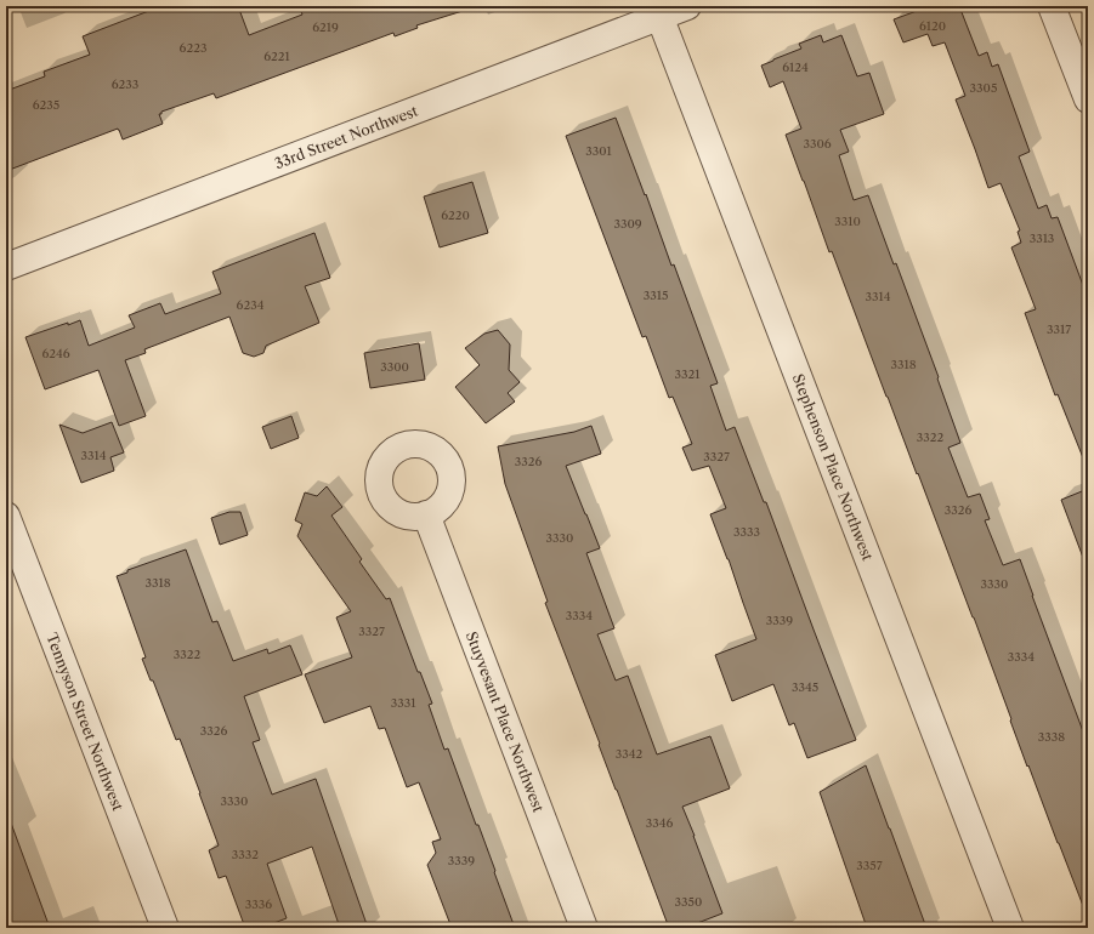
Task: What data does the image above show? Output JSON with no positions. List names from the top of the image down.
{
  "streets": {
    "street": [
      "33rd Street Northwest",
      "Stephenson Place Northwest",
      "Tennyson Street Northwest",
      "Stuyvesant Place Northwest"
    ]
  },
  "crossings": [
    ["33rd Street Northwest", "Stephenson Place Northwest"]
  ],
  "house_numbers": [
    "6120",
    "6219",
    "6223",
    "6221",
    "6124",
    "6233",
    "3305",
    "6235",
    "3306",
    "3301",
    "6220",
    "3310",
    "3309",
    "3313",
    "3315",
    "3314",
    "6234",
    "3317",
    "6246",
    "3318",
    "3300",
    "3321",
    "3322",
    "3314",
    "3327",
    "3326",
    "3326",
    "3333",
    "3330",
    "3318",
    "3330",
    "3334",
    "3339",
    "3327",
    "3322",
    "3334",
    "3345",
    "3331",
    "3326",
    "3338",
    "3342",
    "3330",
    "3346",
    "3332",
    "3339",
    "3357",
    "3350",
    "3336"
  ]
}
